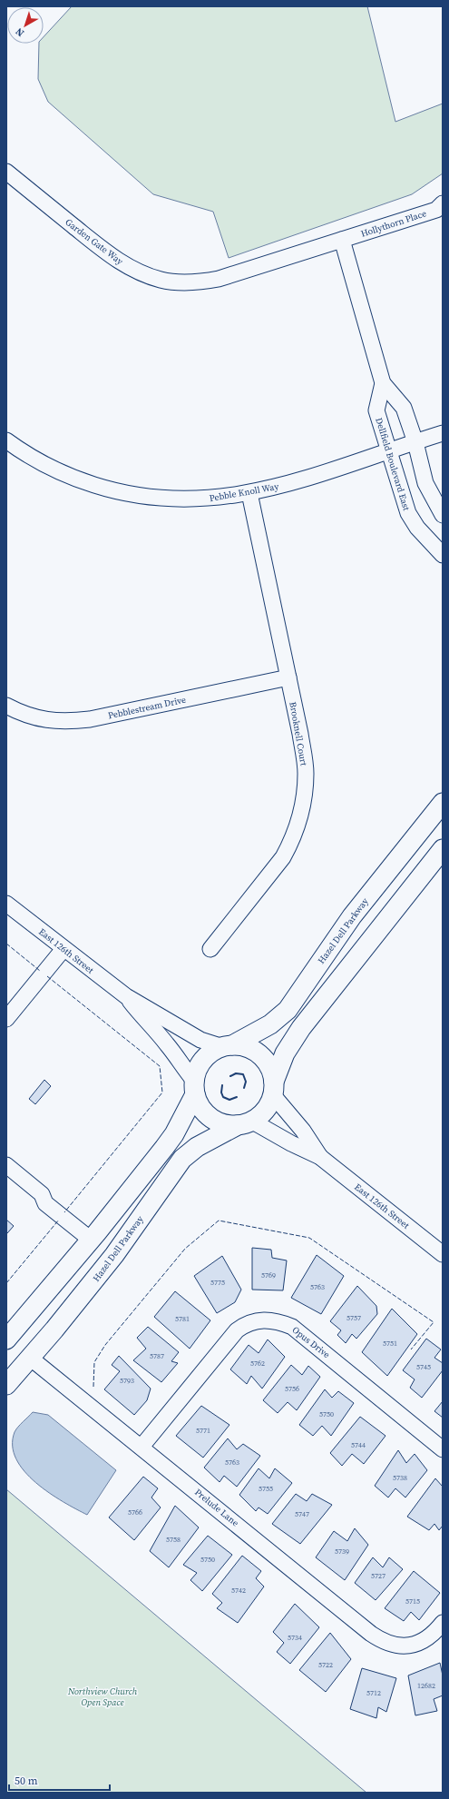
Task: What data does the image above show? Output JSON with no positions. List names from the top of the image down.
{
  "streets": {
    "main road": ["Hazel Dell Parkway"],
    "street": [
      "Hollythorn Place",
      "Garden Gate Way",
      "Dellfield Boulevard East",
      "Pebble Knoll Way",
      "Pebblestream Drive",
      "Brooknell Court",
      "East 126th Street",
      "Opus Drive",
      "Prelude Lane"
    ]
  },
  "crossings": [
    ["Hollythorn Place", "Garden Gate Way"],
    ["Hollythorn Place", "Dellfield Boulevard East"],
    ["Garden Gate Way", "Dellfield Boulevard East"],
    ["Dellfield Boulevard East", "Pebble Knoll Way"],
    ["Pebble Knoll Way", "Brooknell Court"],
    ["Pebblestream Drive", "Brooknell Court"],
    ["Hazel Dell Parkway", "East 126th Street"],
    ["Hazel Dell Parkway", "Prelude Lane"],
    ["Opus Drive", "Prelude Lane"]
  ],
  "parks": ["Northview Church Open Space"],
  "house_numbers": [
    "5769",
    "5775",
    "5763",
    "5757",
    "5781",
    "5751",
    "5787",
    "5762",
    "5745",
    "5793",
    "5756",
    "5750",
    "5771",
    "5744",
    "5763",
    "5738",
    "5755",
    "5766",
    "5747",
    "5758",
    "5739",
    "5750",
    "5727",
    "5742",
    "5715",
    "5734",
    "5722",
    "12682",
    "5712"
  ],
  "scale_bar": "50 m",
  "north": "bottom left"
}
